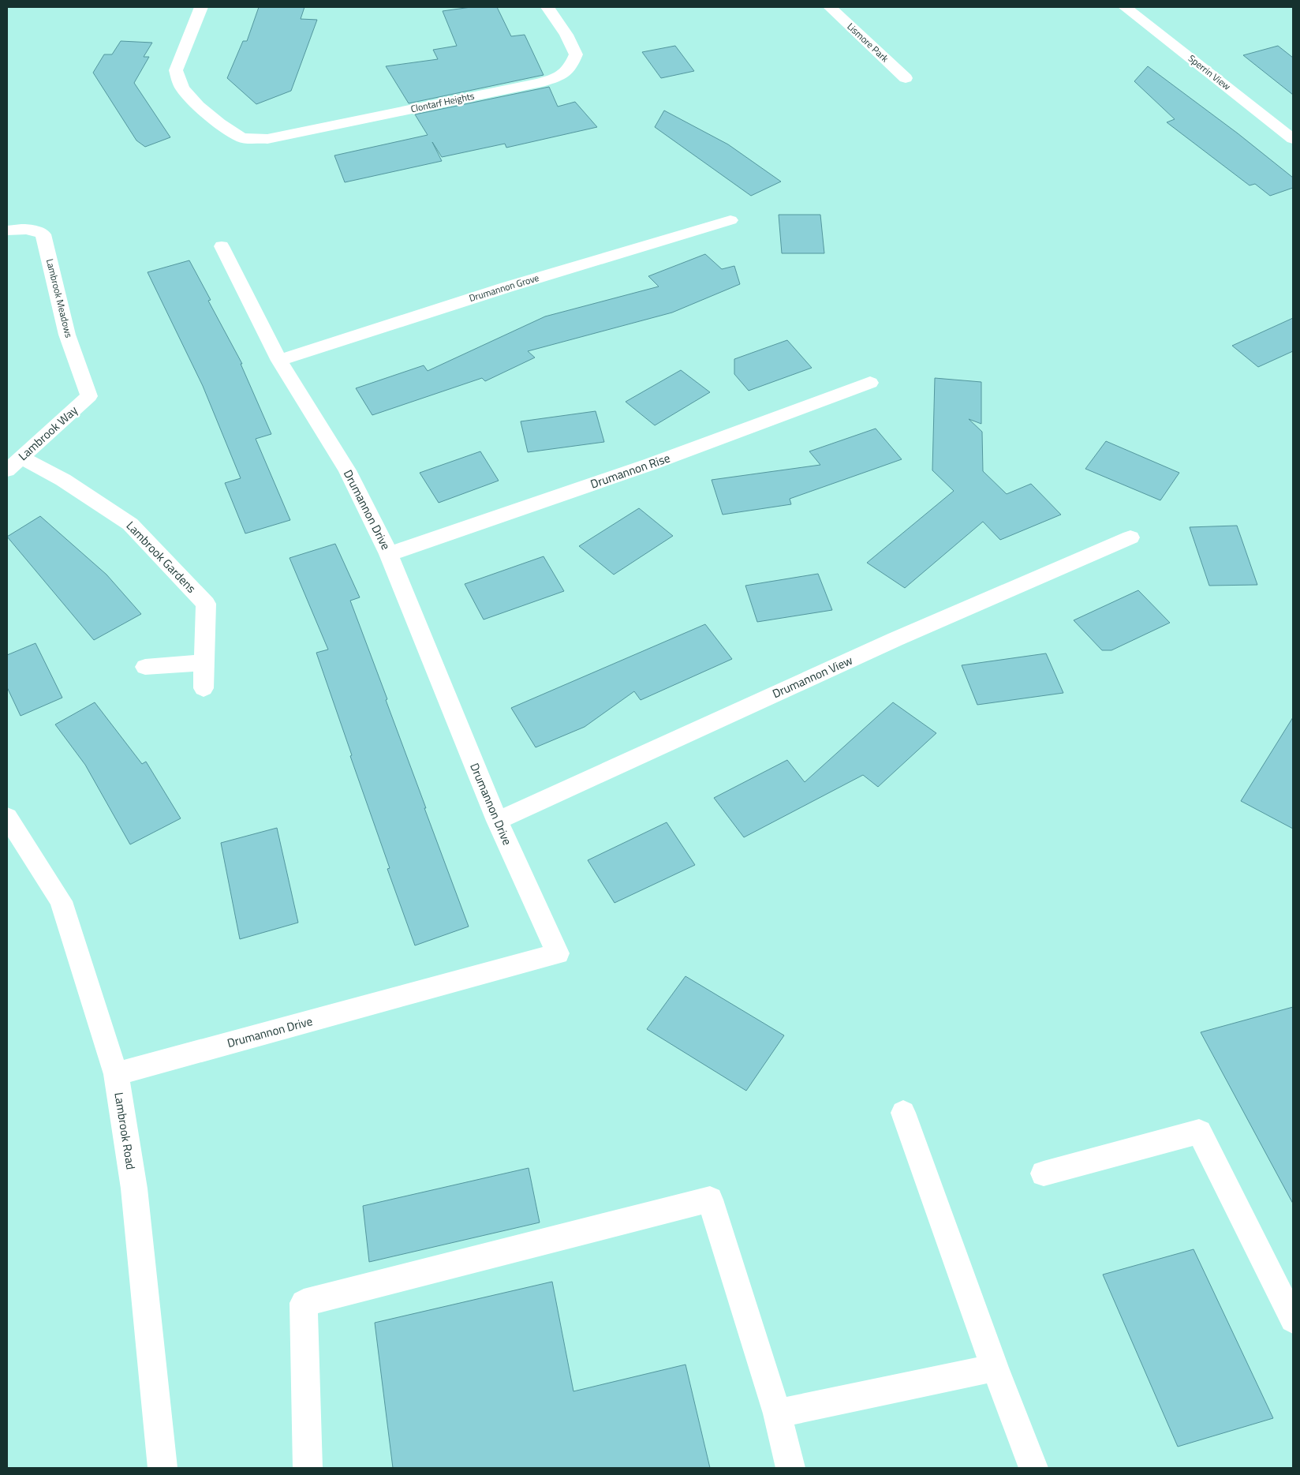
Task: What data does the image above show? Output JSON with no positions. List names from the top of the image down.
{
  "streets": {
    "street": [
      "Lismore Park",
      "Sperrin View",
      "Clontarf Heights",
      "Drumannon Grove",
      "Lambrook Meadows",
      "Lambrook Way",
      "Drumannon Rise",
      "Drumannon Drive",
      "Lambrook Gardens",
      "Drumannon View",
      "Lambrook Road"
    ]
  },
  "crossings": [
    ["Drumannon Grove", "Drumannon Drive"],
    ["Lambrook Meadows", "Lambrook Way"],
    ["Lambrook Way", "Lambrook Gardens"],
    ["Drumannon Rise", "Drumannon Drive"],
    ["Drumannon Drive", "Drumannon View"],
    ["Drumannon Drive", "Lambrook Road"]
  ]
}
